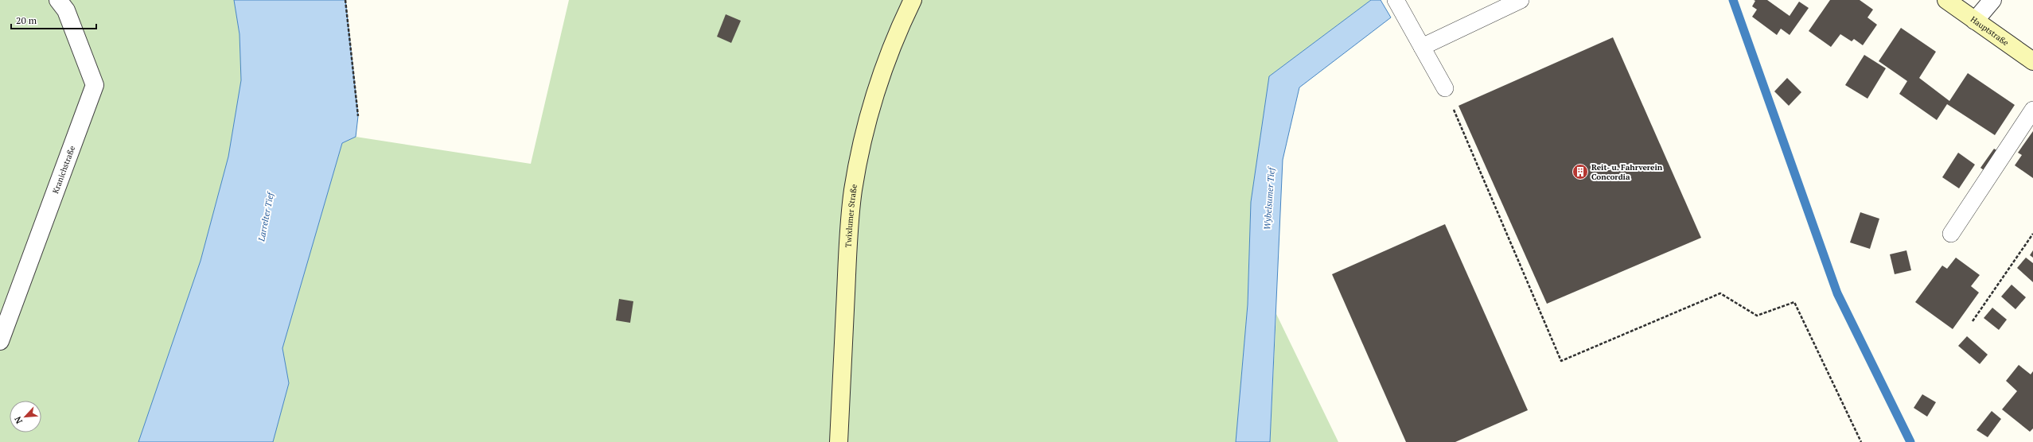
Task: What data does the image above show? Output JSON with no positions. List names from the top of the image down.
{
  "streets": {
    "street": ["Hauptstraße", "Kranichstraße", "Twixlumer Straße"]
  },
  "water": ["Wybelsumer Tief", "Larrelter Tief"],
  "places": {
    "building": ["Reit- u. Fahrverein Concordia"]
  },
  "scale_bar": "20 m",
  "north": "bottom left"
}
